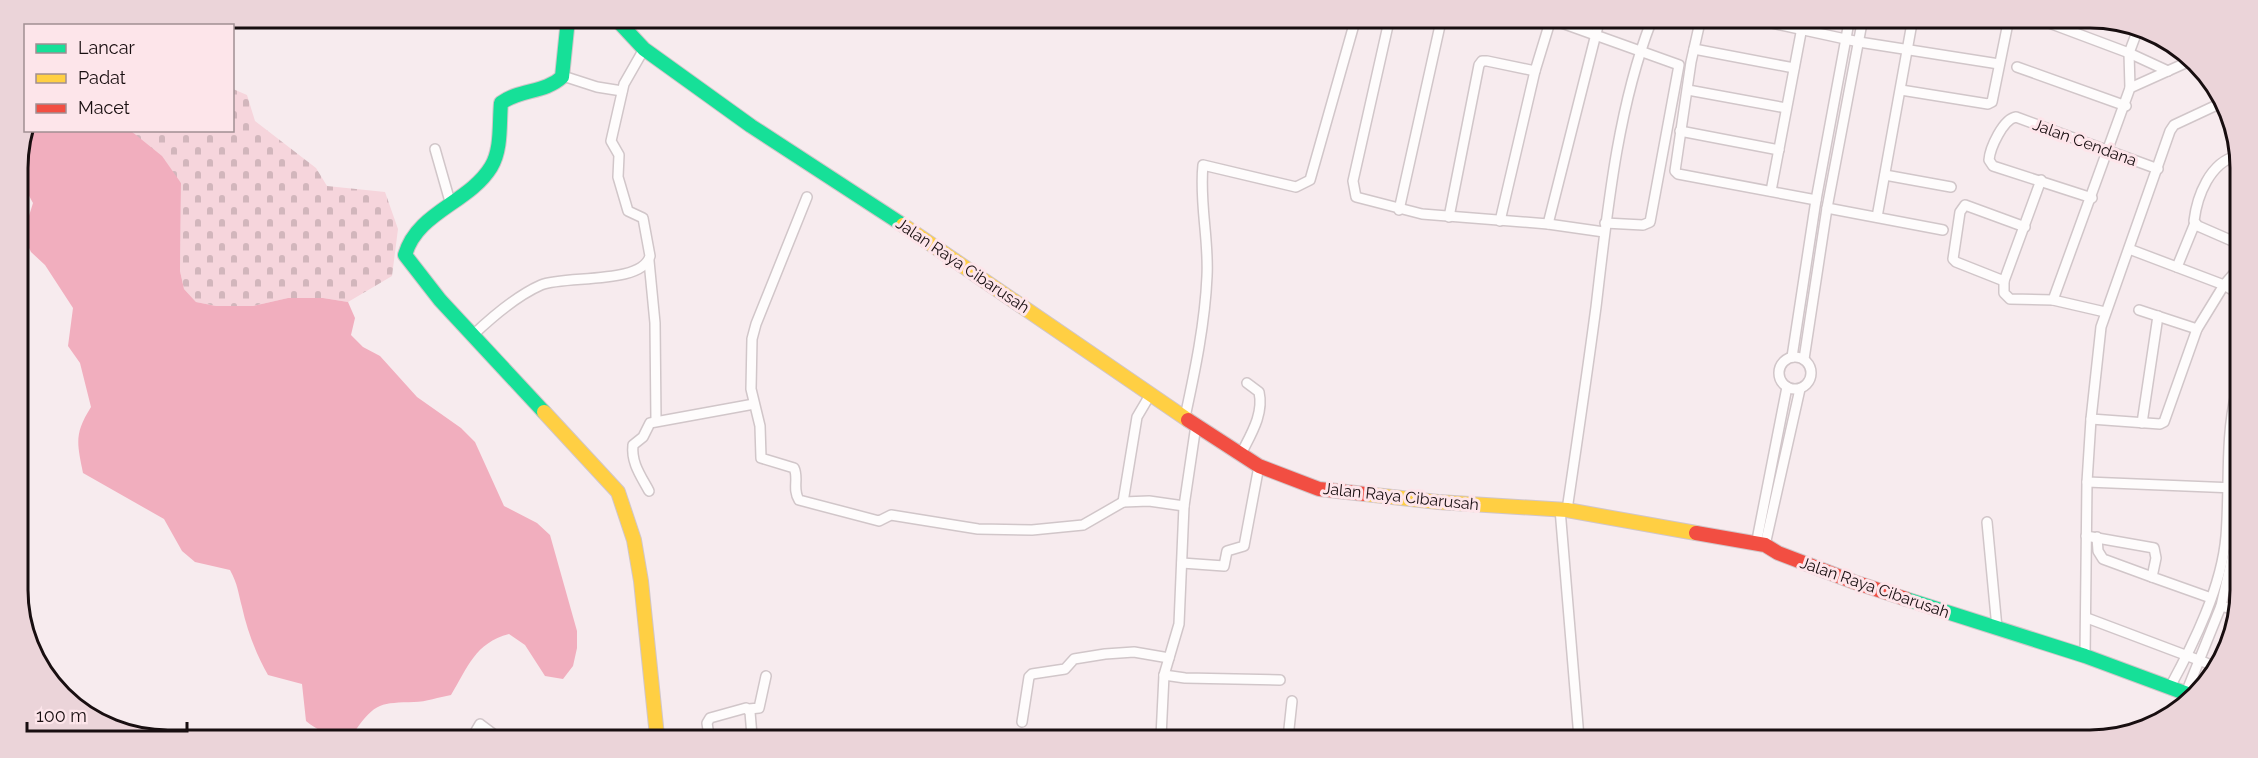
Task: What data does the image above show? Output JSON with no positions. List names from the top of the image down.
{
  "streets": {
    "main road": ["Jalan Raya Cibarusah"],
    "street": ["Jalan Cendana"]
  },
  "legend": ["Lancar", "Padat", "Macet"],
  "scale_bar": "100 m"
}
